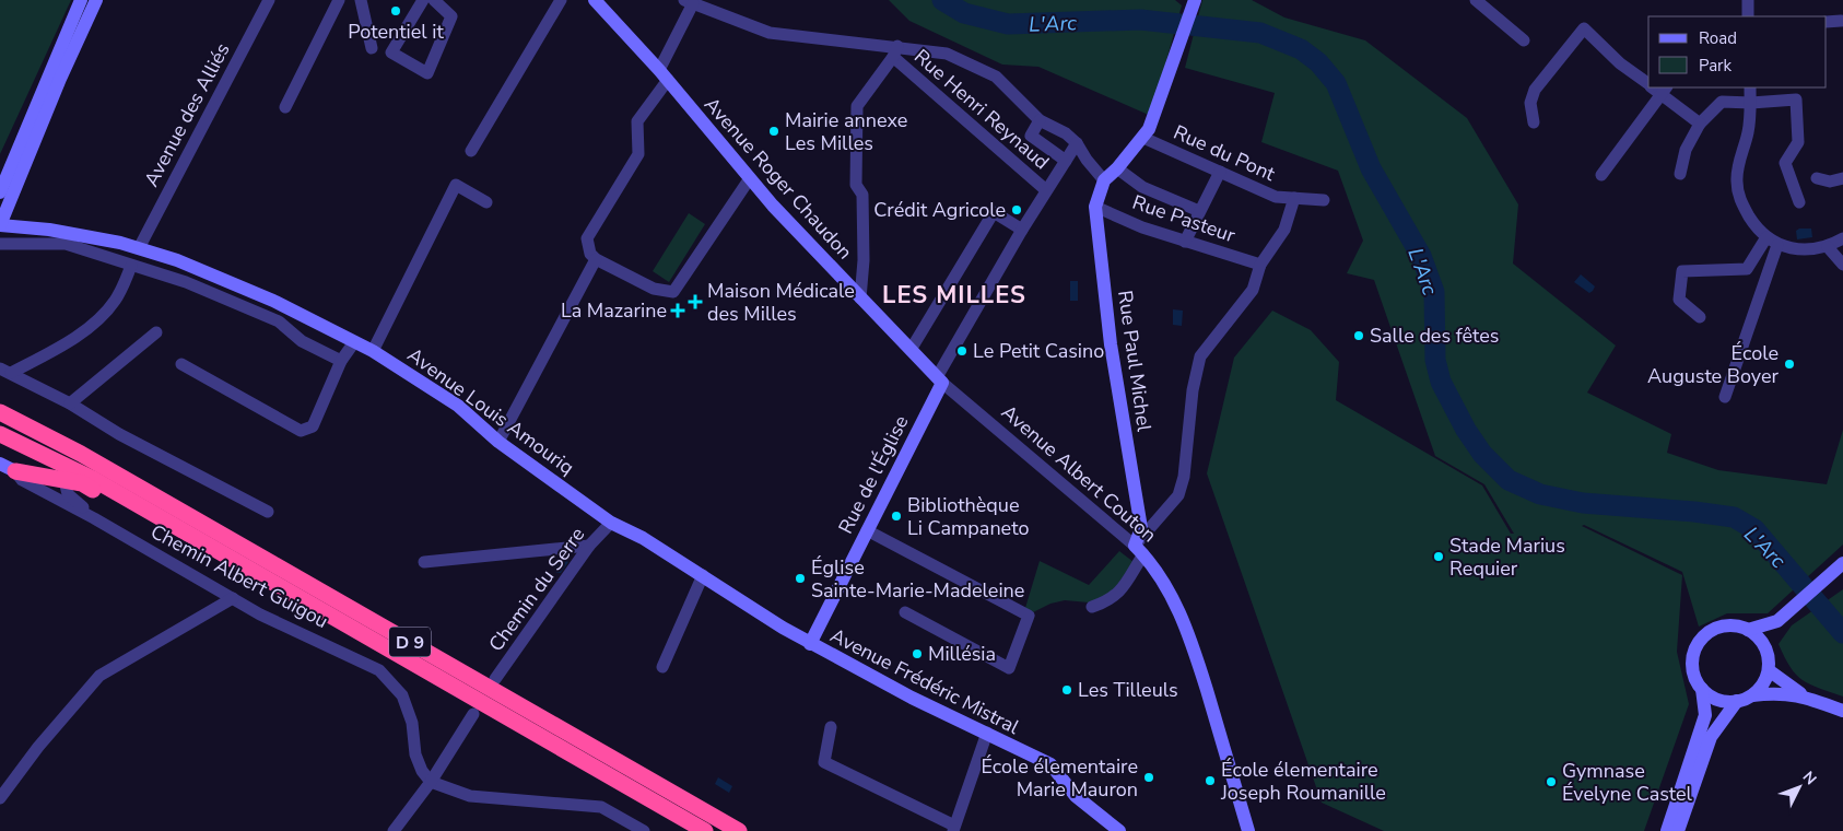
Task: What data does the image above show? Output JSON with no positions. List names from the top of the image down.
{
  "streets": {
    "highway": ["D 9"],
    "street": [
      "Rue Henri Reynaud",
      "Avenue des Alliés",
      "Rue du Pont",
      "Avenue Roger Chaudon",
      "Rue Pasteur",
      "Rue Paul Michel",
      "Avenue Louis Amouriq",
      "Avenue Albert Couton",
      "Rue de l'Église",
      "Chemin Albert Guigou",
      "Chemin du Serre",
      "Avenue Frédéric Mistral"
    ]
  },
  "crossings": [
    ["Avenue des Alliés", "Avenue Louis Amouriq"],
    ["Avenue Roger Chaudon", "Avenue Albert Couton"],
    ["Avenue Roger Chaudon", "Rue de l'Église"],
    ["Rue Pasteur", "Rue Paul Michel"],
    ["Rue Paul Michel", "Avenue Albert Couton"],
    ["Avenue Louis Amouriq", "Rue de l'Église"],
    ["Avenue Louis Amouriq", "Chemin du Serre"],
    ["Avenue Louis Amouriq", "Avenue Frédéric Mistral"],
    ["Avenue Albert Couton", "Rue de l'Église"],
    ["Rue de l'Église", "Avenue Frédéric Mistral"]
  ],
  "districts": ["LES MILLES"],
  "water": ["L'Arc"],
  "places": {
    "other": [
      "Potentiel it",
      "Mairie annexe Les Milles",
      "Crédit Agricole",
      "Salle des fêtes",
      "Le Petit Casino",
      "École Auguste Boyer",
      "Bibliothèque Li Campaneto",
      "Stade Marius Requier",
      "Église Sainte-Marie-Madeleine",
      "Millésia",
      "Les Tilleuls",
      "École élementaire Marie Mauron",
      "École élementaire Joseph Roumanille",
      "Gymnase Évelyne Castel"
    ],
    "health": ["Maison Médicale des Milles", "La Mazarine"]
  },
  "legend": ["Road", "Park"],
  "north": "top right"
}
